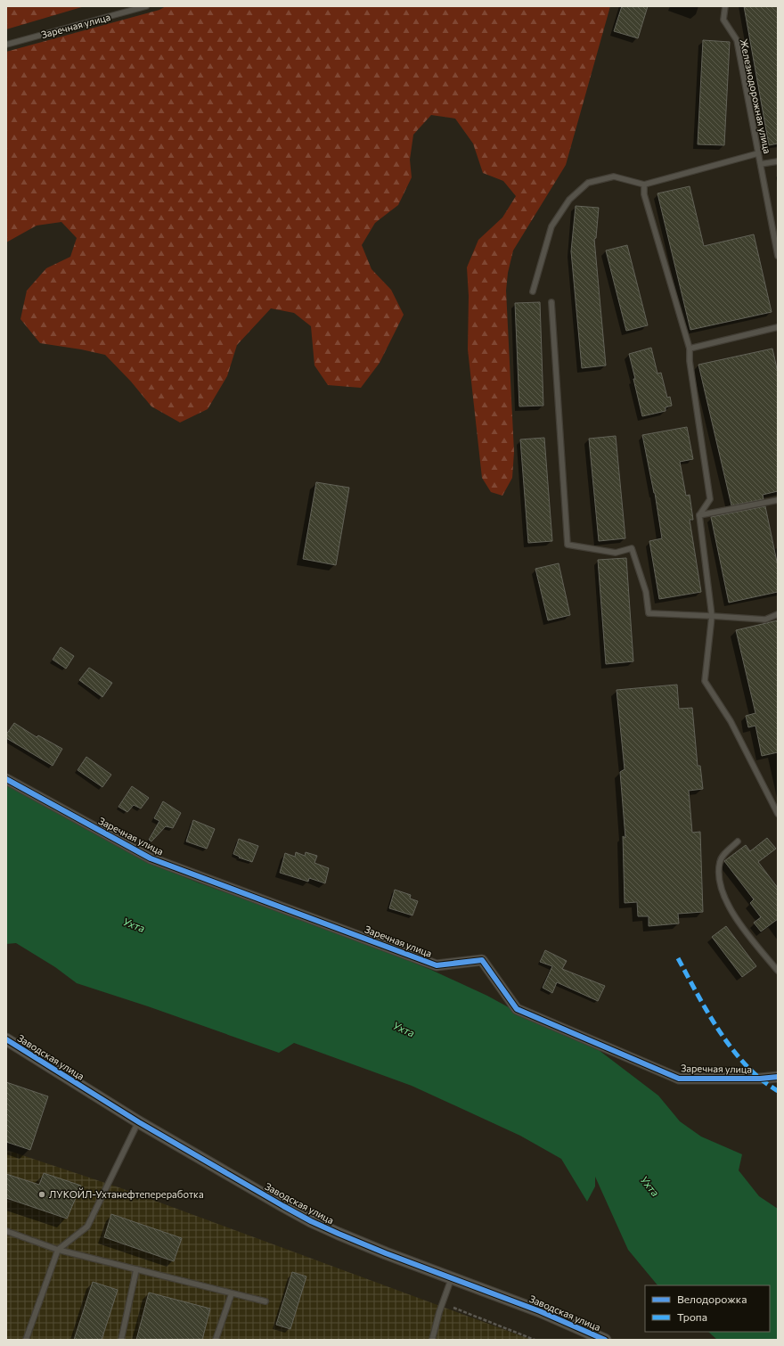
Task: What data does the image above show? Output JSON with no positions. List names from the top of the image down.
{
  "streets": {
    "street": ["Заречная улица", "Заводская улица"],
    "lane": ["Железнодорожная улица"]
  },
  "water": ["Ухта"],
  "places": ["ЛУКОЙЛ-Ухтанефтепереработка"],
  "legend": ["Велодорожка", "Тропа"]
}
